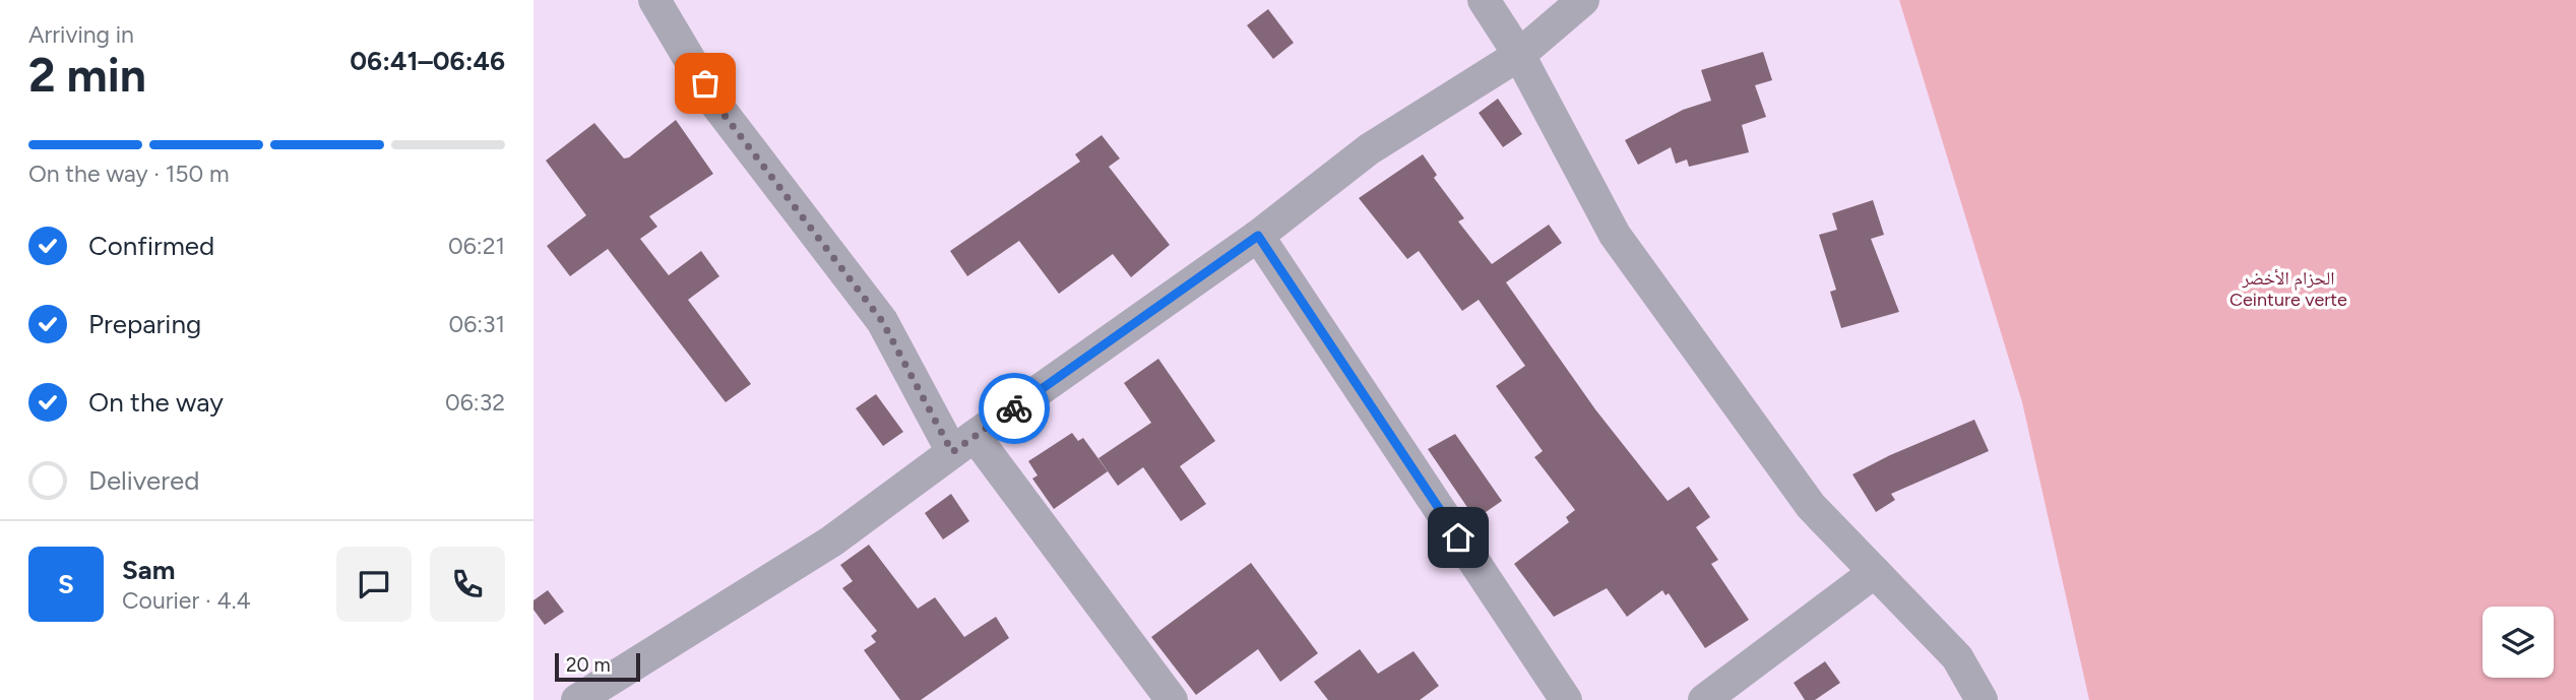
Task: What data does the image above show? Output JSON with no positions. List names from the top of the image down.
{
  "parks": ["الحزام الأخضر Ceinture verte"],
  "scale_bar": "20 m",
  "page": {
    "heading": ["2 min", "Arriving in", "06:41–06:46"],
    "panel": ["Sam", "Courier · 4.4"],
    "bar": "On the way · 150 m",
    "list": [
      ["Confirmed", "06:21"],
      ["Preparing", "06:31"],
      ["On the way", "06:32"],
      "Delivered"
    ],
    "round": "S",
    "scale": "20 m"
  }
}
